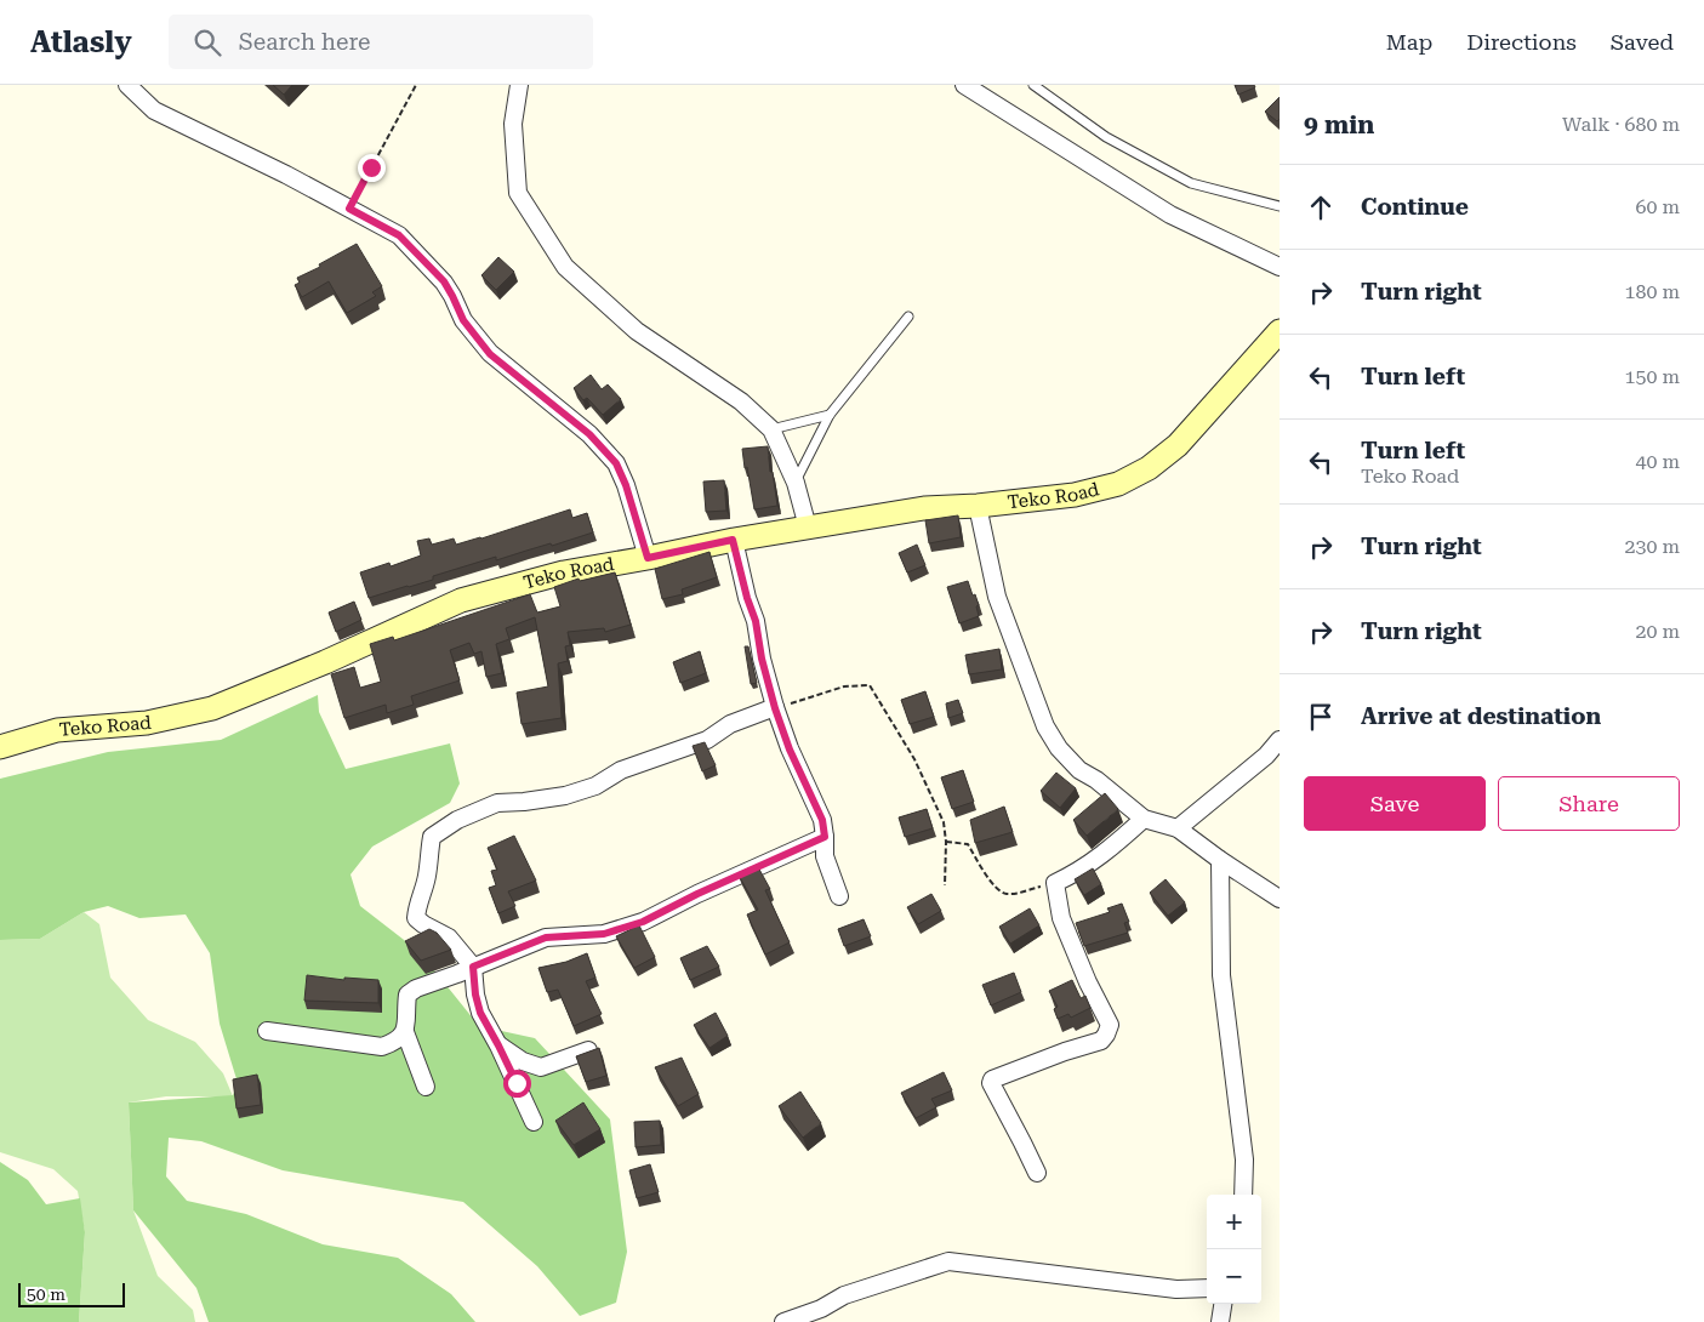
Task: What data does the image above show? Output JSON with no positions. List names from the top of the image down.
{
  "streets": {
    "street": ["Teko Road"]
  },
  "scale_bar": "50 m",
  "page": {
    "header": "Atlasly",
    "search": "Search here",
    "nav": ["Map", "Directions", "Saved"],
    "heading": ["9 min", "Walk · 680 m"],
    "list": [
      ["Continue", "60 m"],
      ["Turn right", "180 m"],
      ["Turn left", "150 m"],
      ["Turn left", "Teko Road", "40 m"],
      ["Turn right", "230 m"],
      ["Turn right", "20 m"],
      "Arrive at destination"
    ],
    "buttons": ["Save", "Share"],
    "map_buttons": ["+", "−"],
    "scale": "50 m"
  }
}
